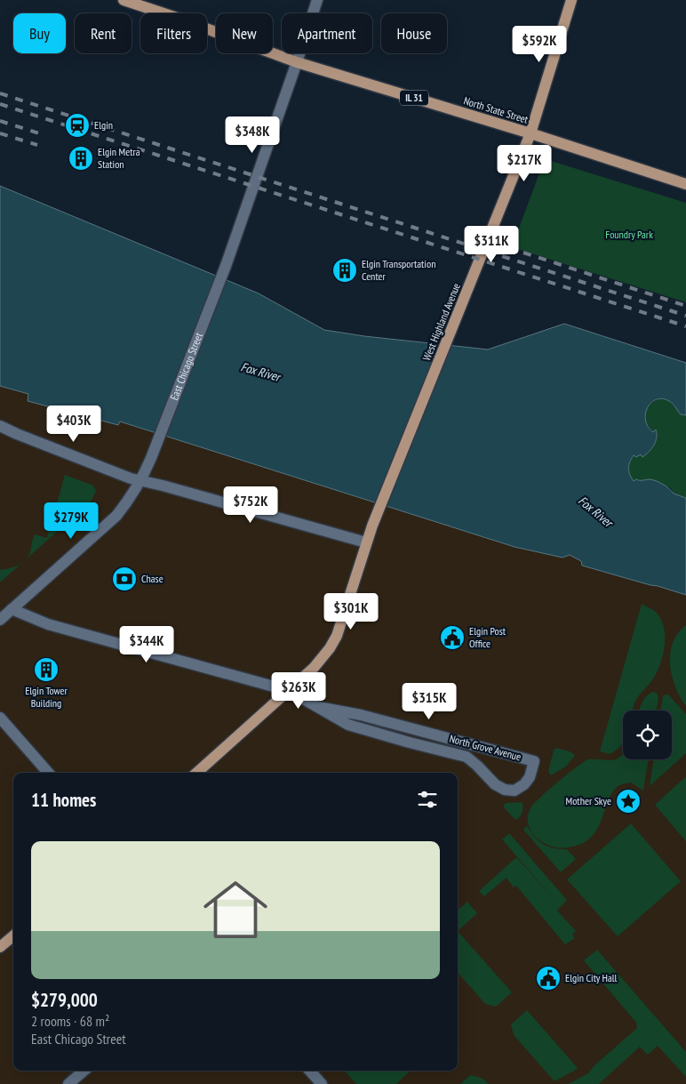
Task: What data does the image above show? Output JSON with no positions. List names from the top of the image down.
{
  "streets": {
    "main road": ["IL 31", "North State Street", "West Highland Avenue"],
    "street": ["East Chicago Street", "North Grove Avenue"]
  },
  "crossings": [
    ["IL 31", "North State Street"],
    ["IL 31", "East Chicago Street"],
    ["North State Street", "West Highland Avenue"],
    ["North State Street", "East Chicago Street"],
    ["West Highland Avenue", "North Grove Avenue"],
    ["East Chicago Street", "North Grove Avenue"]
  ],
  "water": ["Fox River"],
  "parks": ["Foundry Park"],
  "places": {
    "station": ["Elgin"],
    "building": ["Elgin Metra Station", "Elgin Transportation Center", "Elgin Tower Building"],
    "bank": ["Chase"],
    "public building": ["Elgin Post Office", "Elgin City Hall"],
    "place": ["Mother Skye"]
  },
  "page": {
    "chip": [
      "Buy",
      "Rent",
      "Filters",
      "New",
      "Apartment",
      "House"
    ],
    "price": [
      "$592K",
      "$348K",
      "$217K",
      "$311K",
      "$403K",
      "$752K",
      "$279K",
      "$301K",
      "$344K",
      "$263K",
      "$315K"
    ],
    "heading": "11 homes",
    "list": [
      {
        "name": "$279,000",
        "note": "2 rooms · 68 m² · East Chicago Street"
      }
    ]
  }
}
